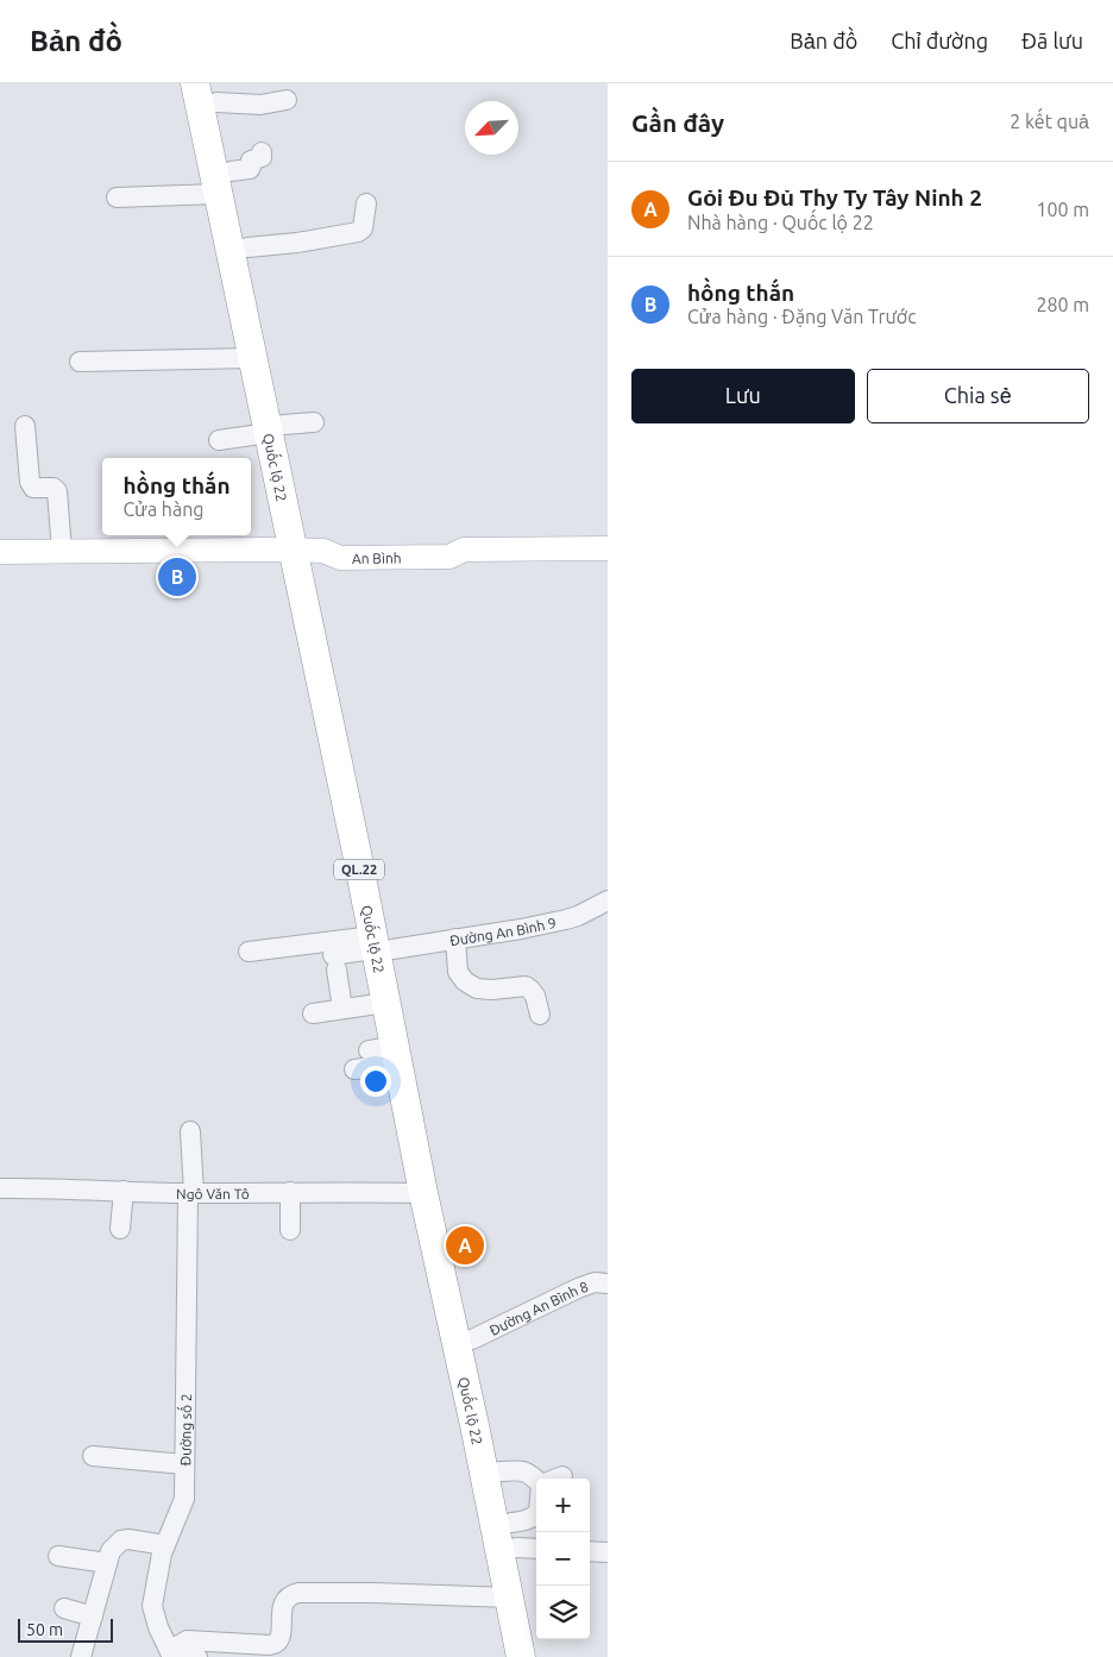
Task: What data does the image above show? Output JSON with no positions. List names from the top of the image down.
{
  "streets": {
    "highway": ["Quốc lộ 22", "QL.22"],
    "main road": ["An Bình"],
    "street": [
      "Đường An Bình 9",
      "Ngô Văn Tô",
      "Đường An Bình 8",
      "Đường số 2"
    ]
  },
  "crossings": [
    ["Quốc lộ 22", "An Bình"],
    ["Quốc lộ 22", "Đường An Bình 9"],
    ["Quốc lộ 22", "Ngô Văn Tô"],
    ["Quốc lộ 22", "Đường An Bình 8"],
    ["Ngô Văn Tô", "Đường số 2"]
  ],
  "scale_bar": "50 m",
  "north": "bottom left",
  "page": {
    "header": "Bản đồ",
    "nav": ["Bản đồ", "Chỉ đường", "Đã lưu"],
    "heading": ["Gần đây", "2 kết quả"],
    "list": [
      {
        "mark": "A",
        "name": "Gỏi Đu Đủ Thy Ty Tây Ninh 2",
        "note": "Nhà hàng · Quốc lộ 22",
        "value": "100 m"
      },
      {
        "mark": "B",
        "name": "hồng thắn",
        "note": "Cửa hàng · Đặng Văn Trước",
        "value": "280 m"
      }
    ],
    "buttons": ["Lưu", "Chia sẻ"],
    "popup": ["hồng thắn", "Cửa hàng"],
    "pins": ["B", "A"],
    "map_buttons": ["+", "−"],
    "scale": "50 m"
  }
}
